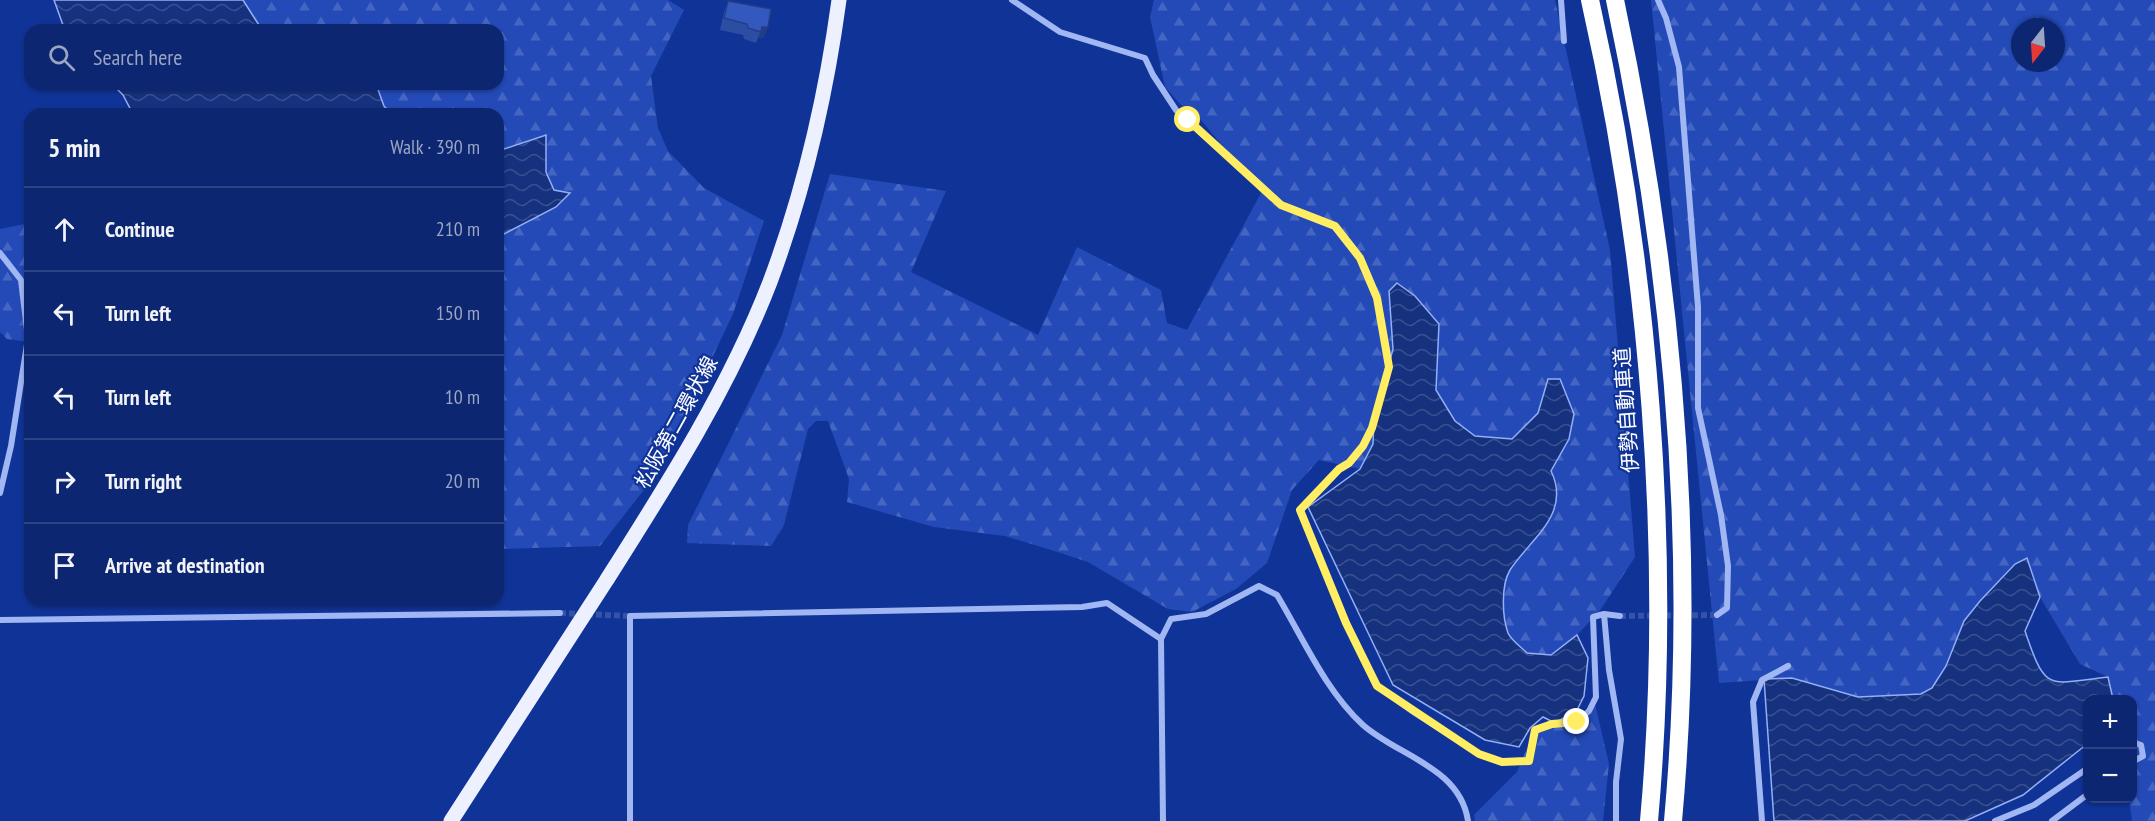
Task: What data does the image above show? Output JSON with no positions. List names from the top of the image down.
{
  "streets": {
    "highway": ["伊勢自動車道"],
    "main road": ["松阪第二環状線"]
  },
  "north": "bottom",
  "page": {
    "search": "Search here",
    "heading": ["5 min", "Walk · 390 m"],
    "list": [
      ["Continue", "210 m"],
      ["Turn left", "150 m"],
      ["Turn left", "10 m"],
      ["Turn right", "20 m"],
      "Arrive at destination"
    ],
    "map_buttons": ["+", "−"]
  }
}
